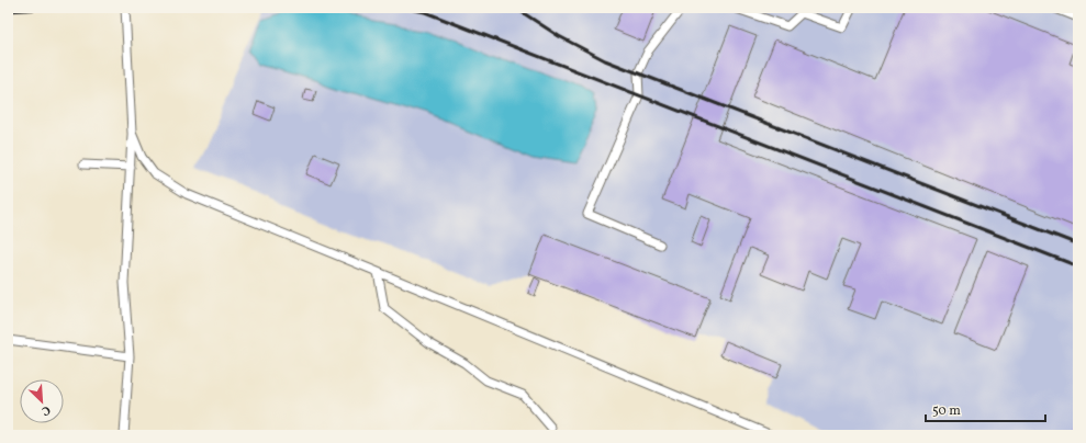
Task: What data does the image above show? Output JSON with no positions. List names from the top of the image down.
{
  "scale_bar": "50 m",
  "north": "bottom right"
}
